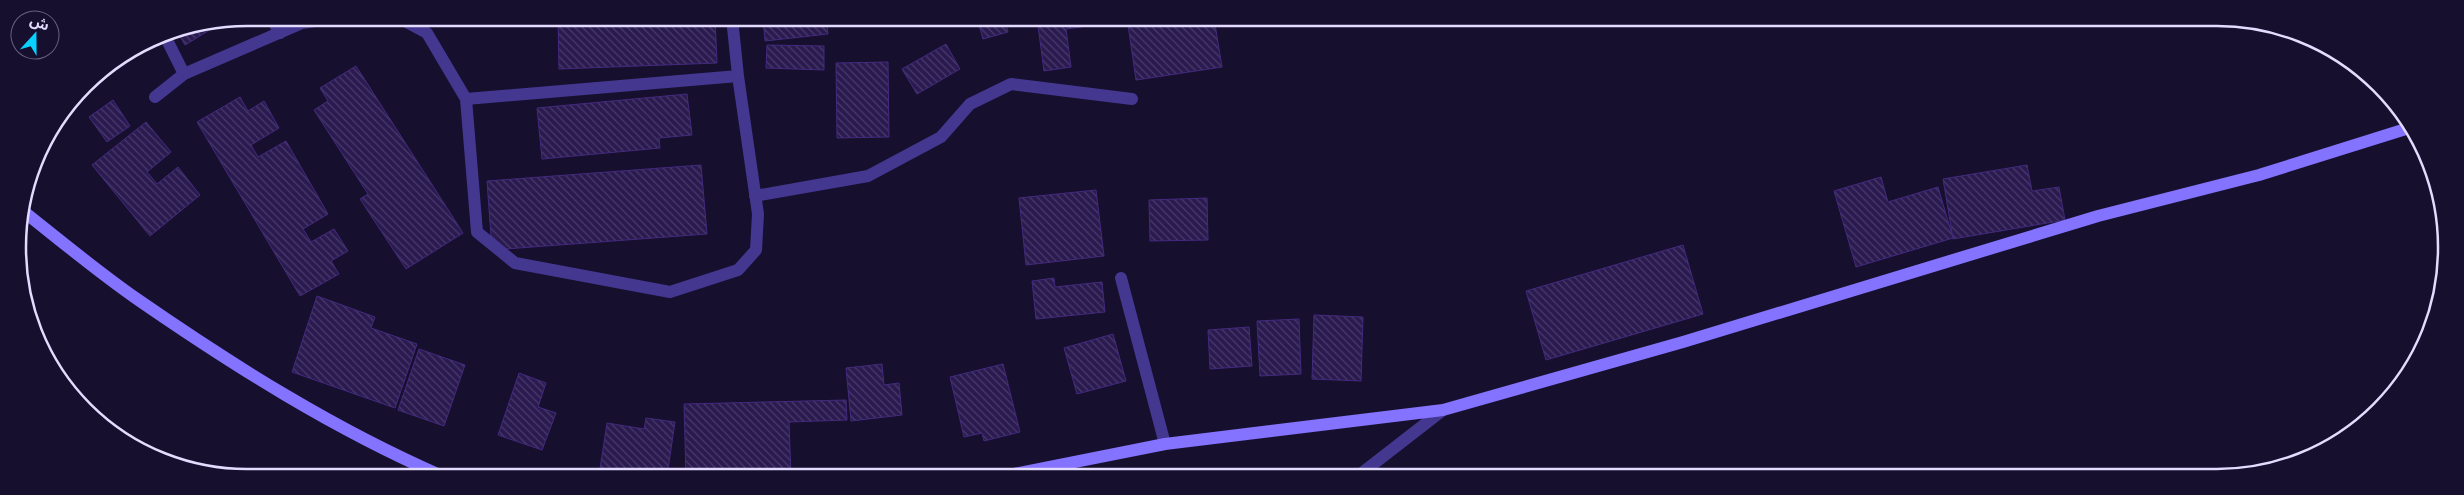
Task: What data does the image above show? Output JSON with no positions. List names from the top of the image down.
{
  "north": "top"
}
